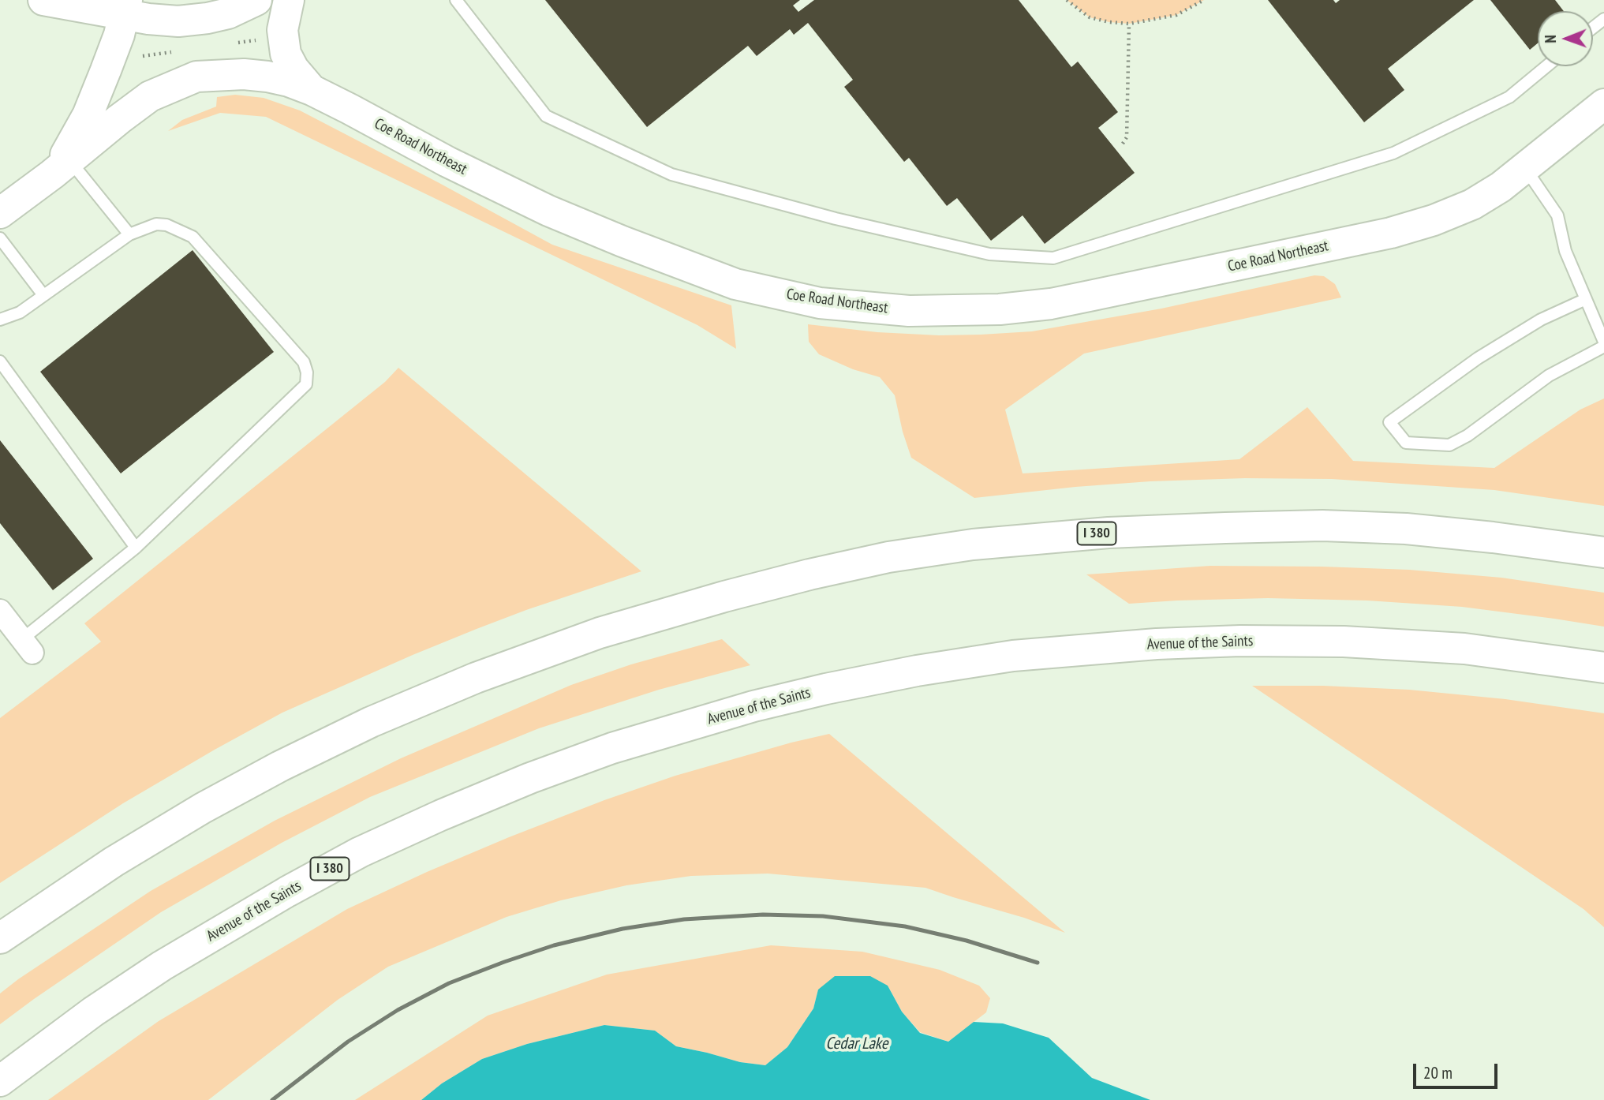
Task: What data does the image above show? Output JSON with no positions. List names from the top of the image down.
{
  "streets": {
    "main road": ["Coe Road Northeast", "I 380", "Avenue of the Saints"]
  },
  "water": ["Cedar Lake"],
  "scale_bar": "20 m",
  "north": "left"
}
